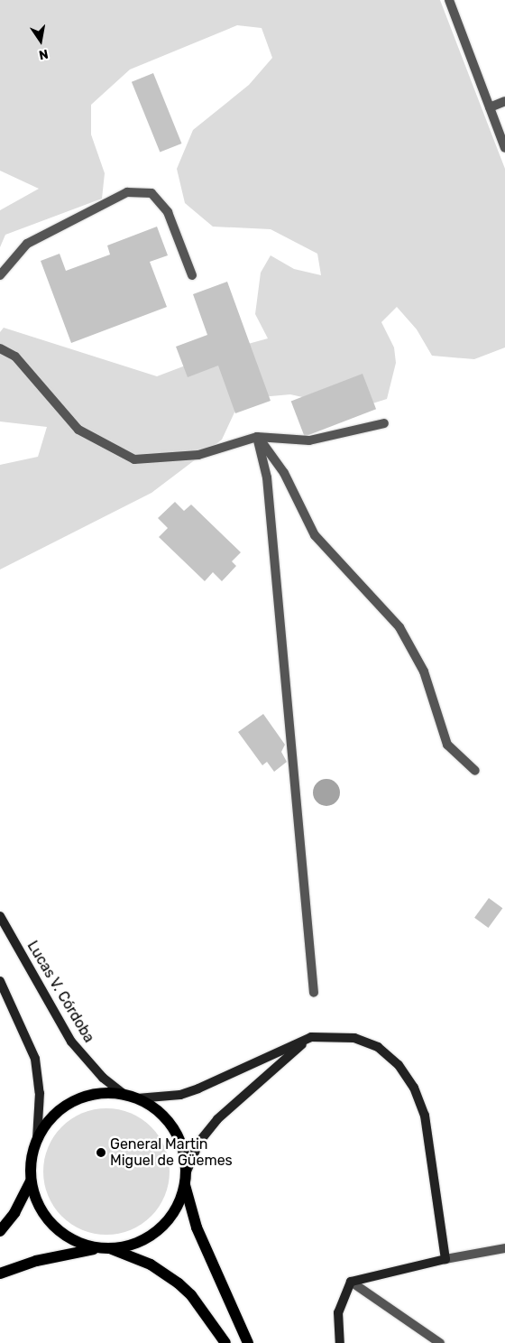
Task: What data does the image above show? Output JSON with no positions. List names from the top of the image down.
{
  "streets": {
    "street": ["Lucas V. Córdoba"]
  },
  "places": ["General Martin Miguel de Güemes"],
  "north": "bottom"
}
